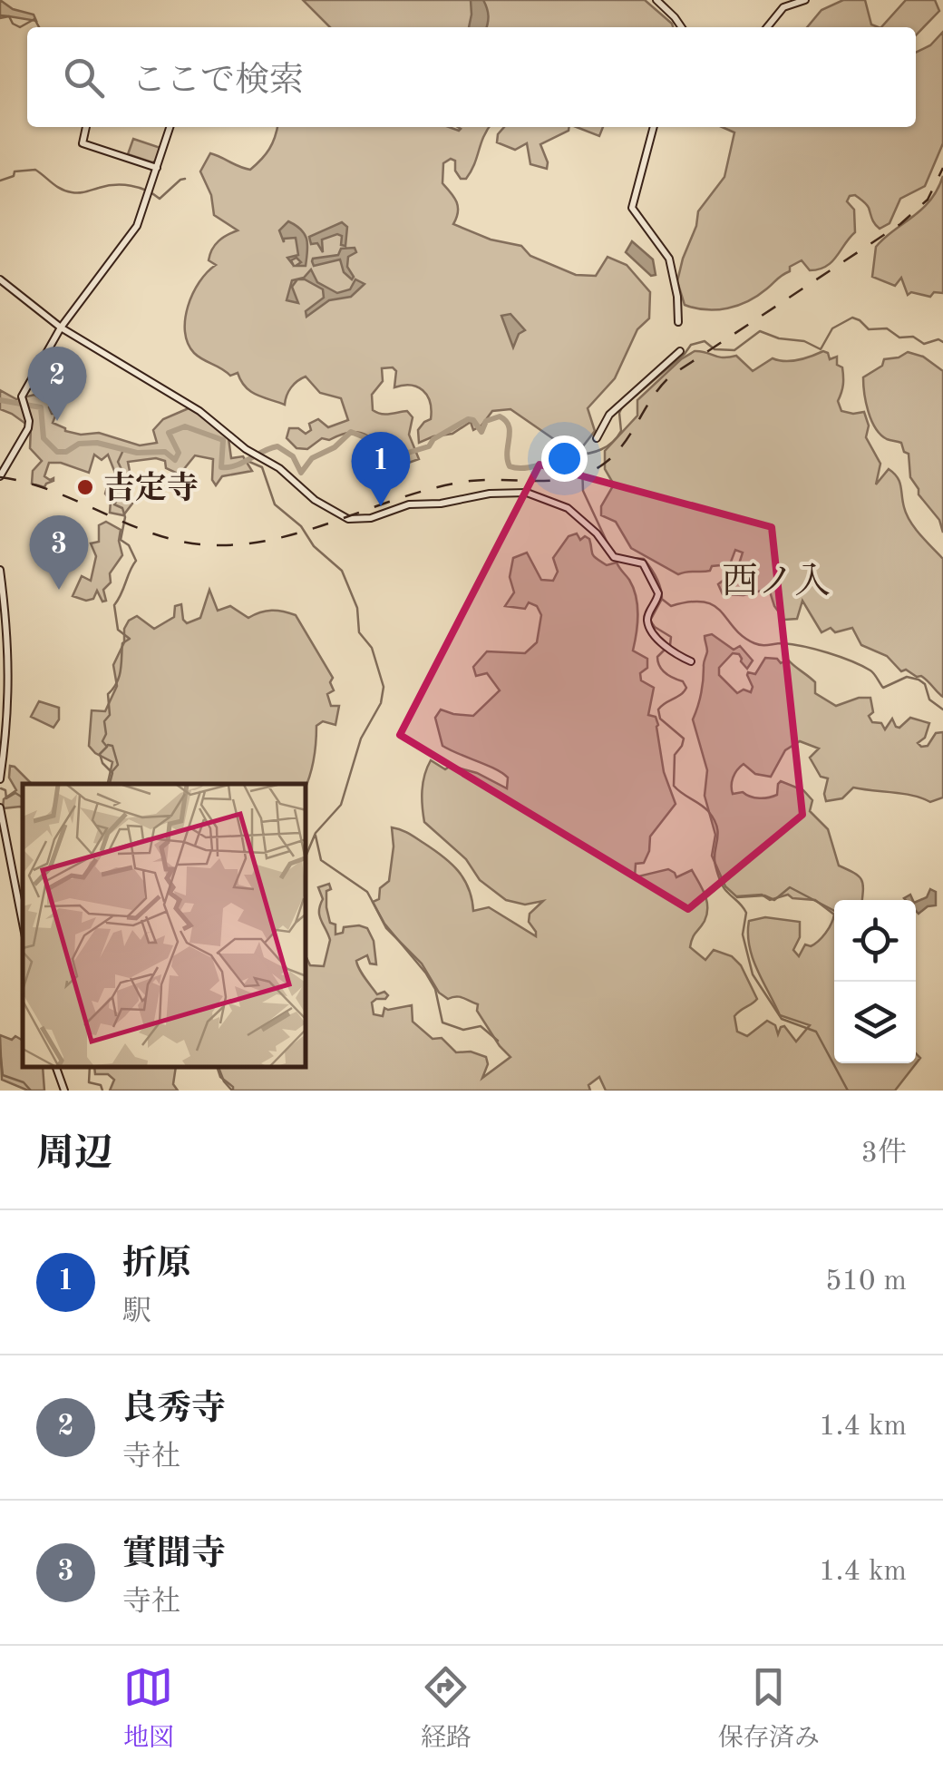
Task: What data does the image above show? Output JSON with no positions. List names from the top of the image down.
{
  "districts": ["西ノ入"],
  "places": ["吉定寺"],
  "page": {
    "search": "ここで検索",
    "pins": ["2", "1", "3"],
    "heading": ["周辺", "3件"],
    "list": [
      {
        "mark": "1",
        "name": "折原",
        "note": "駅",
        "value": "510 m"
      },
      {
        "mark": "2",
        "name": "良秀寺",
        "note": "寺社",
        "value": "1.4 km"
      },
      {
        "mark": "3",
        "name": "實聞寺",
        "note": "寺社",
        "value": "1.4 km"
      }
    ],
    "nav": ["地図", "経路", "保存済み"]
  }
}
